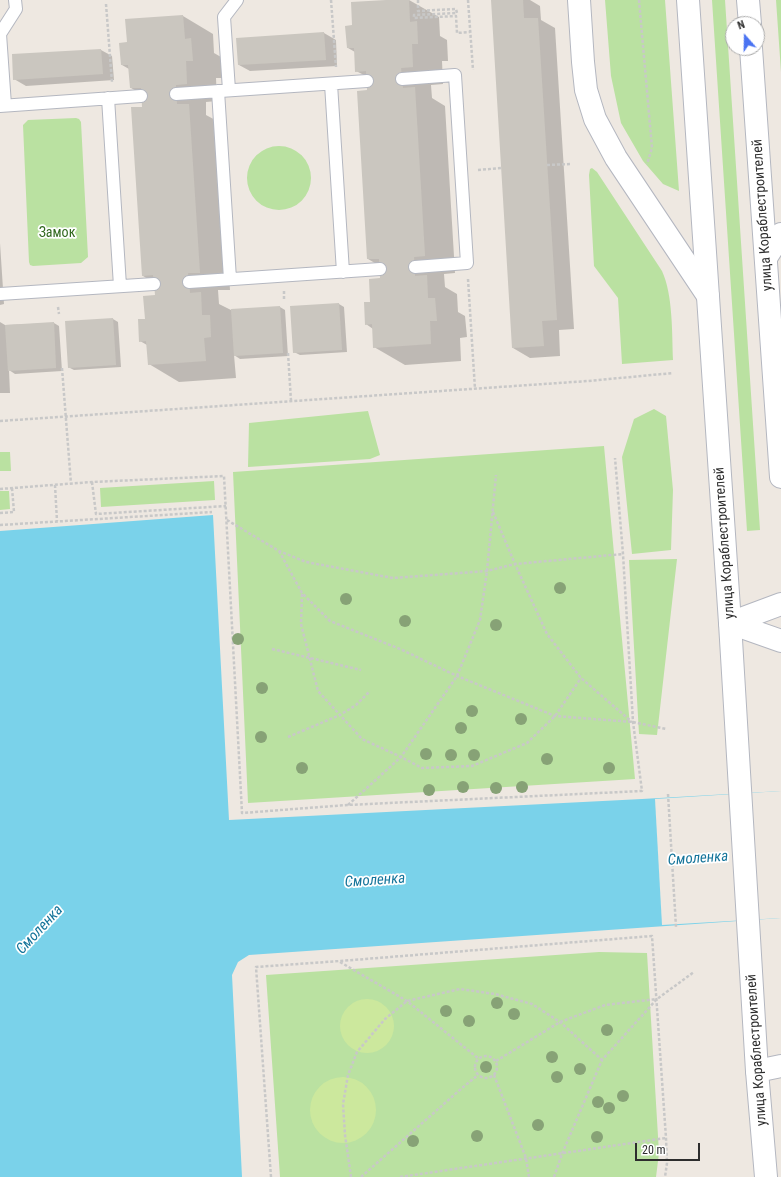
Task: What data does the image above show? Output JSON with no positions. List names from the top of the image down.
{
  "streets": {
    "main road": ["улица Кораблестроителей"]
  },
  "water": ["Смоленка"],
  "parks": ["Замок"],
  "scale_bar": "20 m",
  "north": "top"
}
